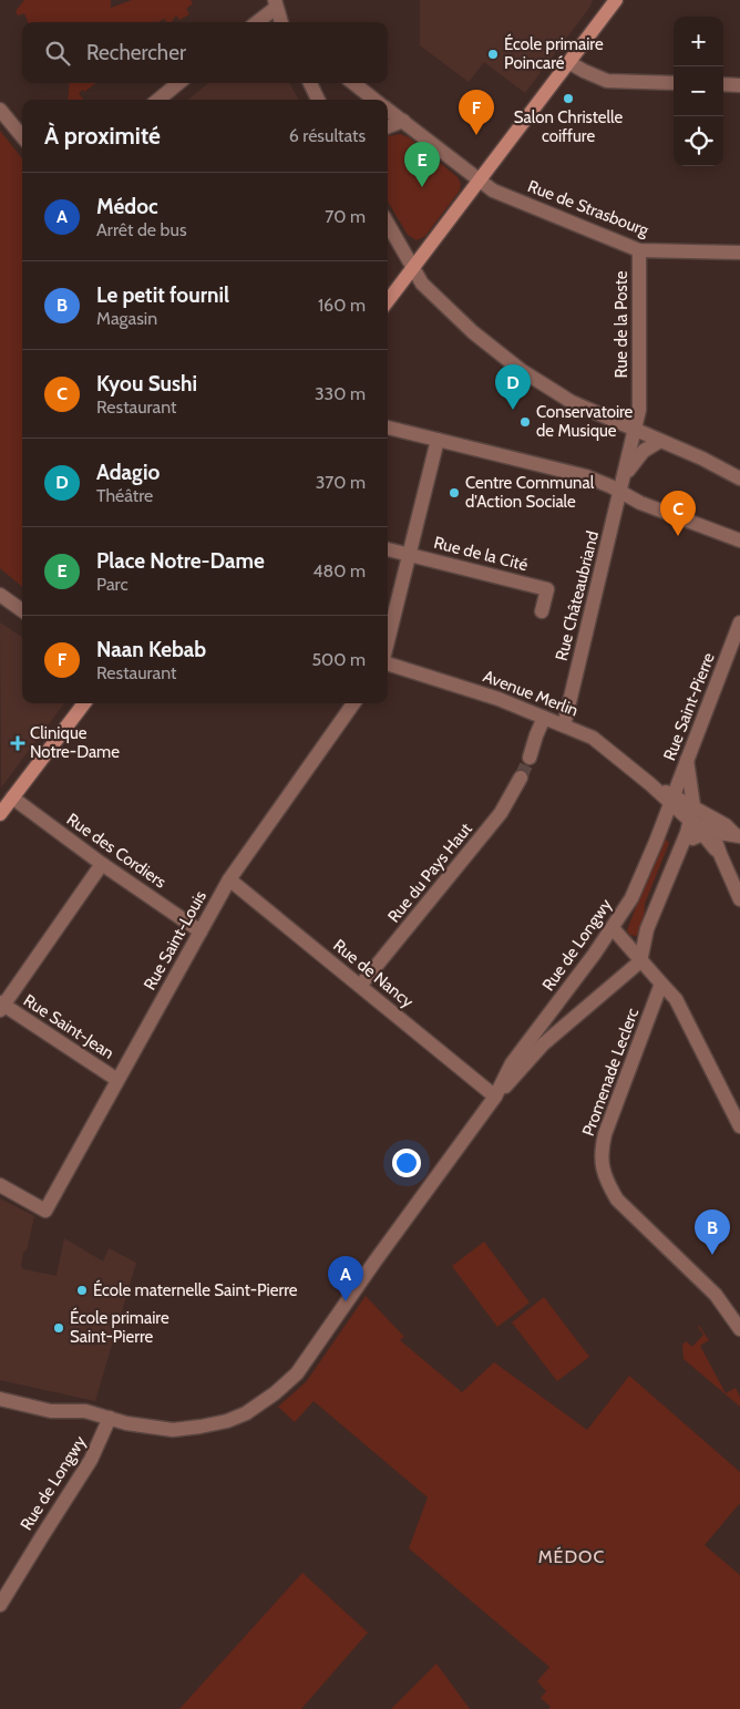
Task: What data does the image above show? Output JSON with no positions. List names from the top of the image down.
{
  "streets": {
    "street": [
      "Rue de Strasbourg",
      "Rue de la Poste",
      "Rue de la Cité",
      "Rue Châteaubriand",
      "Avenue Merlin",
      "Rue Saint-Pierre",
      "Rue des Cordiers",
      "Rue du Pays Haut",
      "Rue Saint-Louis",
      "Rue de Longwy",
      "Rue de Nancy",
      "Rue Saint-Jean",
      "Promenade Leclerc"
    ]
  },
  "crossings": [
    ["Rue de Strasbourg", "Rue de la Poste"],
    ["Rue de la Poste", "Rue Châteaubriand"],
    ["Rue Châteaubriand", "Avenue Merlin"],
    ["Avenue Merlin", "Rue Saint-Pierre"],
    ["Avenue Merlin", "Rue de Longwy"],
    ["Rue Saint-Pierre", "Rue de Longwy"],
    ["Rue des Cordiers", "Rue Saint-Louis"],
    ["Rue du Pays Haut", "Rue de Nancy"],
    ["Rue Saint-Louis", "Rue de Nancy"],
    ["Rue Saint-Louis", "Rue Saint-Jean"],
    ["Rue de Longwy", "Rue de Nancy"]
  ],
  "districts": ["MÉDOC"],
  "places": {
    "other": [
      "École primaire Poincaré",
      "Salon Christelle coiffure",
      "Conservatoire de Musique",
      "Centre Communal d'Action Sociale",
      "École maternelle Saint-Pierre",
      "École primaire Saint-Pierre"
    ],
    "health": ["Clinique Notre-Dame"]
  },
  "page": {
    "map_buttons": ["+", "−"],
    "search": "Rechercher",
    "pins": [
      "F",
      "E",
      "D",
      "C",
      "B",
      "A"
    ],
    "heading": ["À proximité", "6 résultats"],
    "list": [
      {
        "mark": "A",
        "name": "Médoc",
        "note": "Arrêt de bus",
        "value": "70 m"
      },
      {
        "mark": "B",
        "name": "Le petit fournil",
        "note": "Magasin",
        "value": "160 m"
      },
      {
        "mark": "C",
        "name": "Kyou Sushi",
        "note": "Restaurant",
        "value": "330 m"
      },
      {
        "mark": "D",
        "name": "Adagio",
        "note": "Théâtre",
        "value": "370 m"
      },
      {
        "mark": "E",
        "name": "Place Notre-Dame",
        "note": "Parc",
        "value": "480 m"
      },
      {
        "mark": "F",
        "name": "Naan Kebab",
        "note": "Restaurant",
        "value": "500 m"
      }
    ]
  }
}
